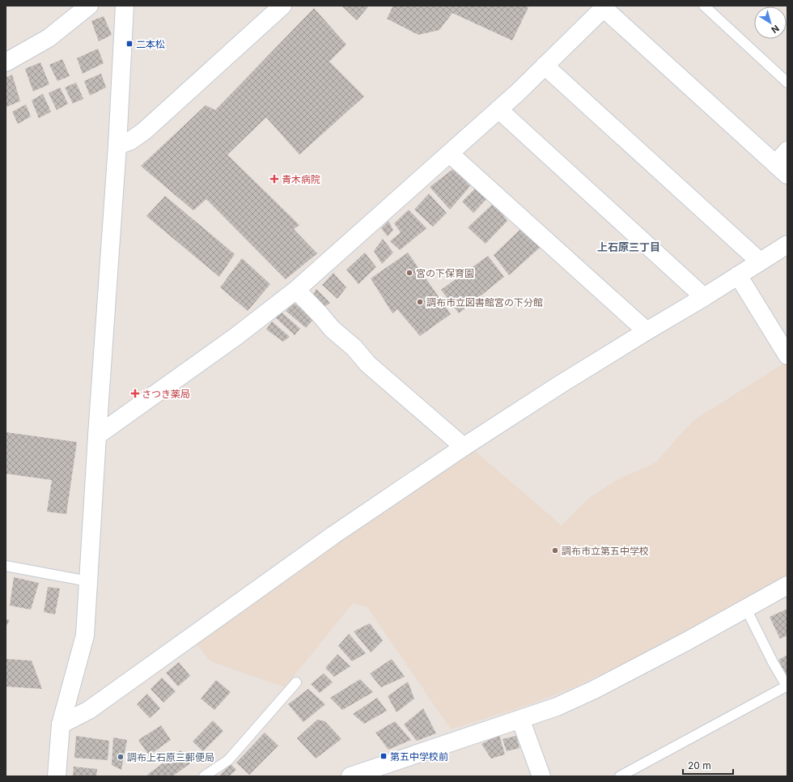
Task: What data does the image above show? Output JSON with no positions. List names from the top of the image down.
{
  "districts": ["上石原三丁目"],
  "places": {
    "transit": ["二本松", "第五中学校前"],
    "health": ["青木病院", "さつき薬局"],
    "other": [
      "宮の下保育園",
      "調布市立図書館宮の下分館",
      "調布市立第五中学校",
      "調布上石原三郵便局"
    ]
  },
  "scale_bar": "20 m",
  "north": "bottom right"
}
